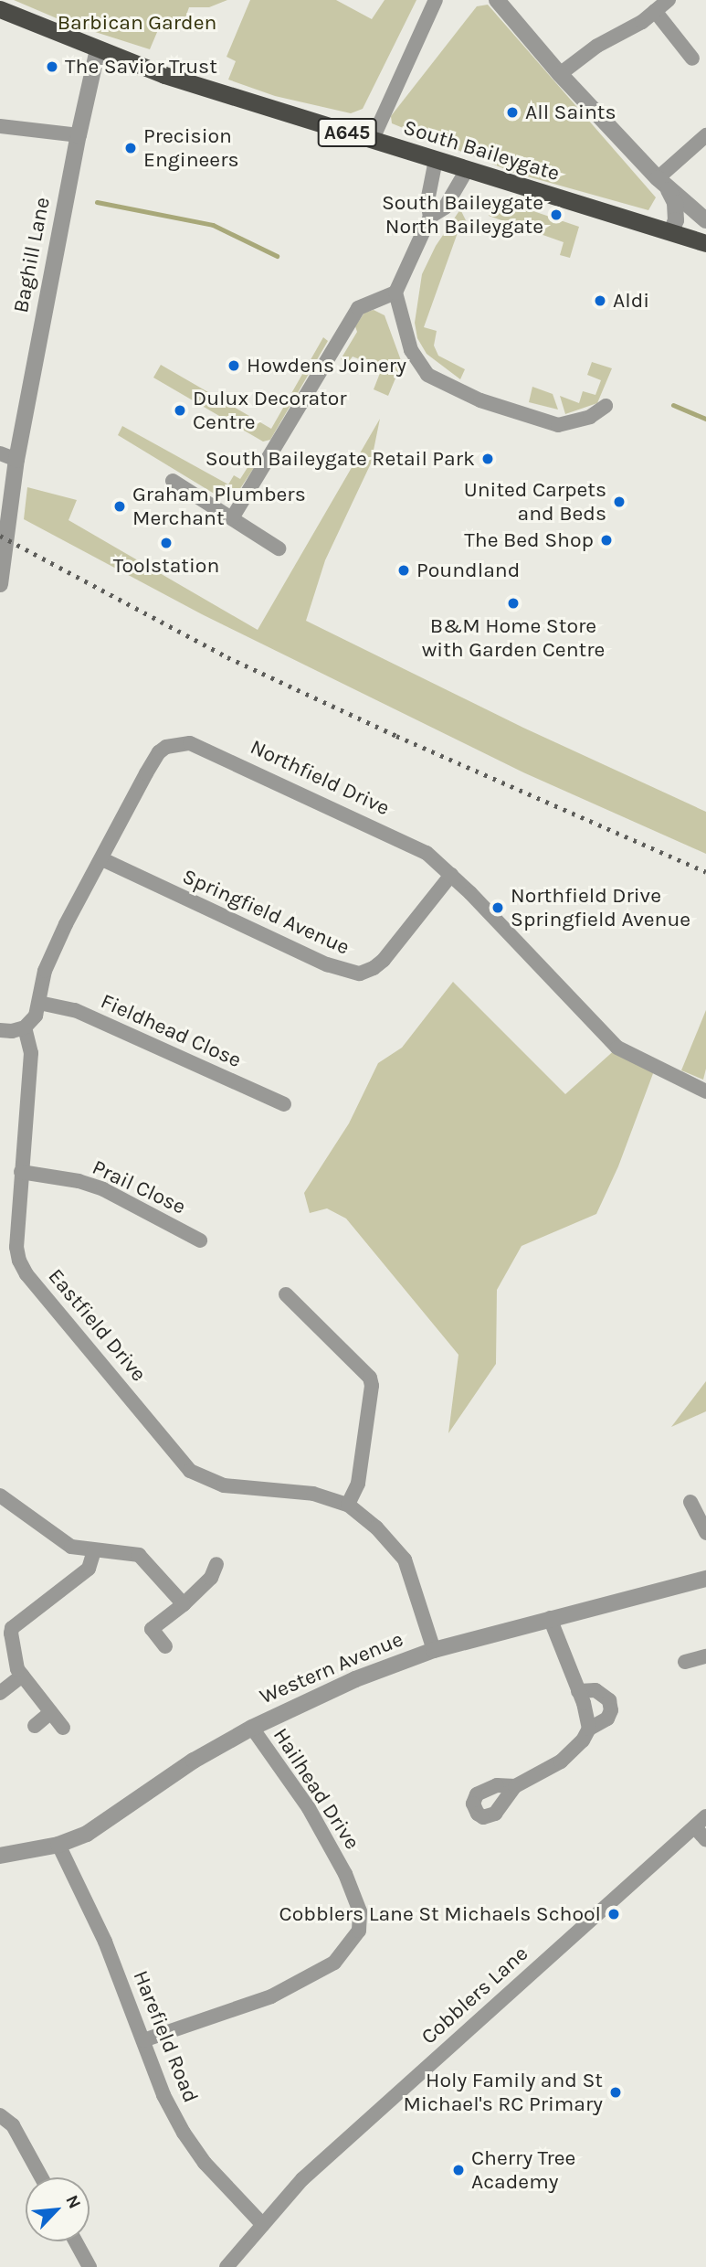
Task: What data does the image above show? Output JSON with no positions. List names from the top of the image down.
{
  "streets": {
    "highway": ["A645", "South Baileygate"],
    "street": [
      "Baghill Lane",
      "Northfield Drive",
      "Springfield Avenue",
      "Fieldhead Close",
      "Prail Close",
      "Eastfield Drive",
      "Western Avenue",
      "Hailhead Drive",
      "Cobblers Lane",
      "Harefield Road"
    ]
  },
  "crossings": [
    ["A645", "South Baileygate"],
    ["A645", "Baghill Lane"],
    ["South Baileygate", "Baghill Lane"],
    ["Northfield Drive", "Springfield Avenue"],
    ["Northfield Drive", "Fieldhead Close"],
    ["Northfield Drive", "Eastfield Drive"],
    ["Prail Close", "Eastfield Drive"],
    ["Eastfield Drive", "Western Avenue"],
    ["Western Avenue", "Hailhead Drive"],
    ["Western Avenue", "Harefield Road"],
    ["Hailhead Drive", "Harefield Road"],
    ["Cobblers Lane", "Harefield Road"]
  ],
  "parks": ["Barbican Garden"],
  "places": [
    "The Savior Trust",
    "All Saints",
    "Precision Engineers",
    "South Baileygate North Baileygate",
    "Aldi",
    "Howdens Joinery",
    "Dulux Decorator Centre",
    "South Baileygate Retail Park",
    "United Carpets and Beds",
    "Graham Plumbers Merchant",
    "The Bed Shop",
    "Toolstation",
    "Poundland",
    "B&M Home Store with Garden Centre",
    "Northfield Drive Springfield Avenue",
    "Cobblers Lane St Michaels School",
    "Holy Family and St Michael's RC Primary",
    "Cherry Tree Academy"
  ],
  "north": "top right"
}
